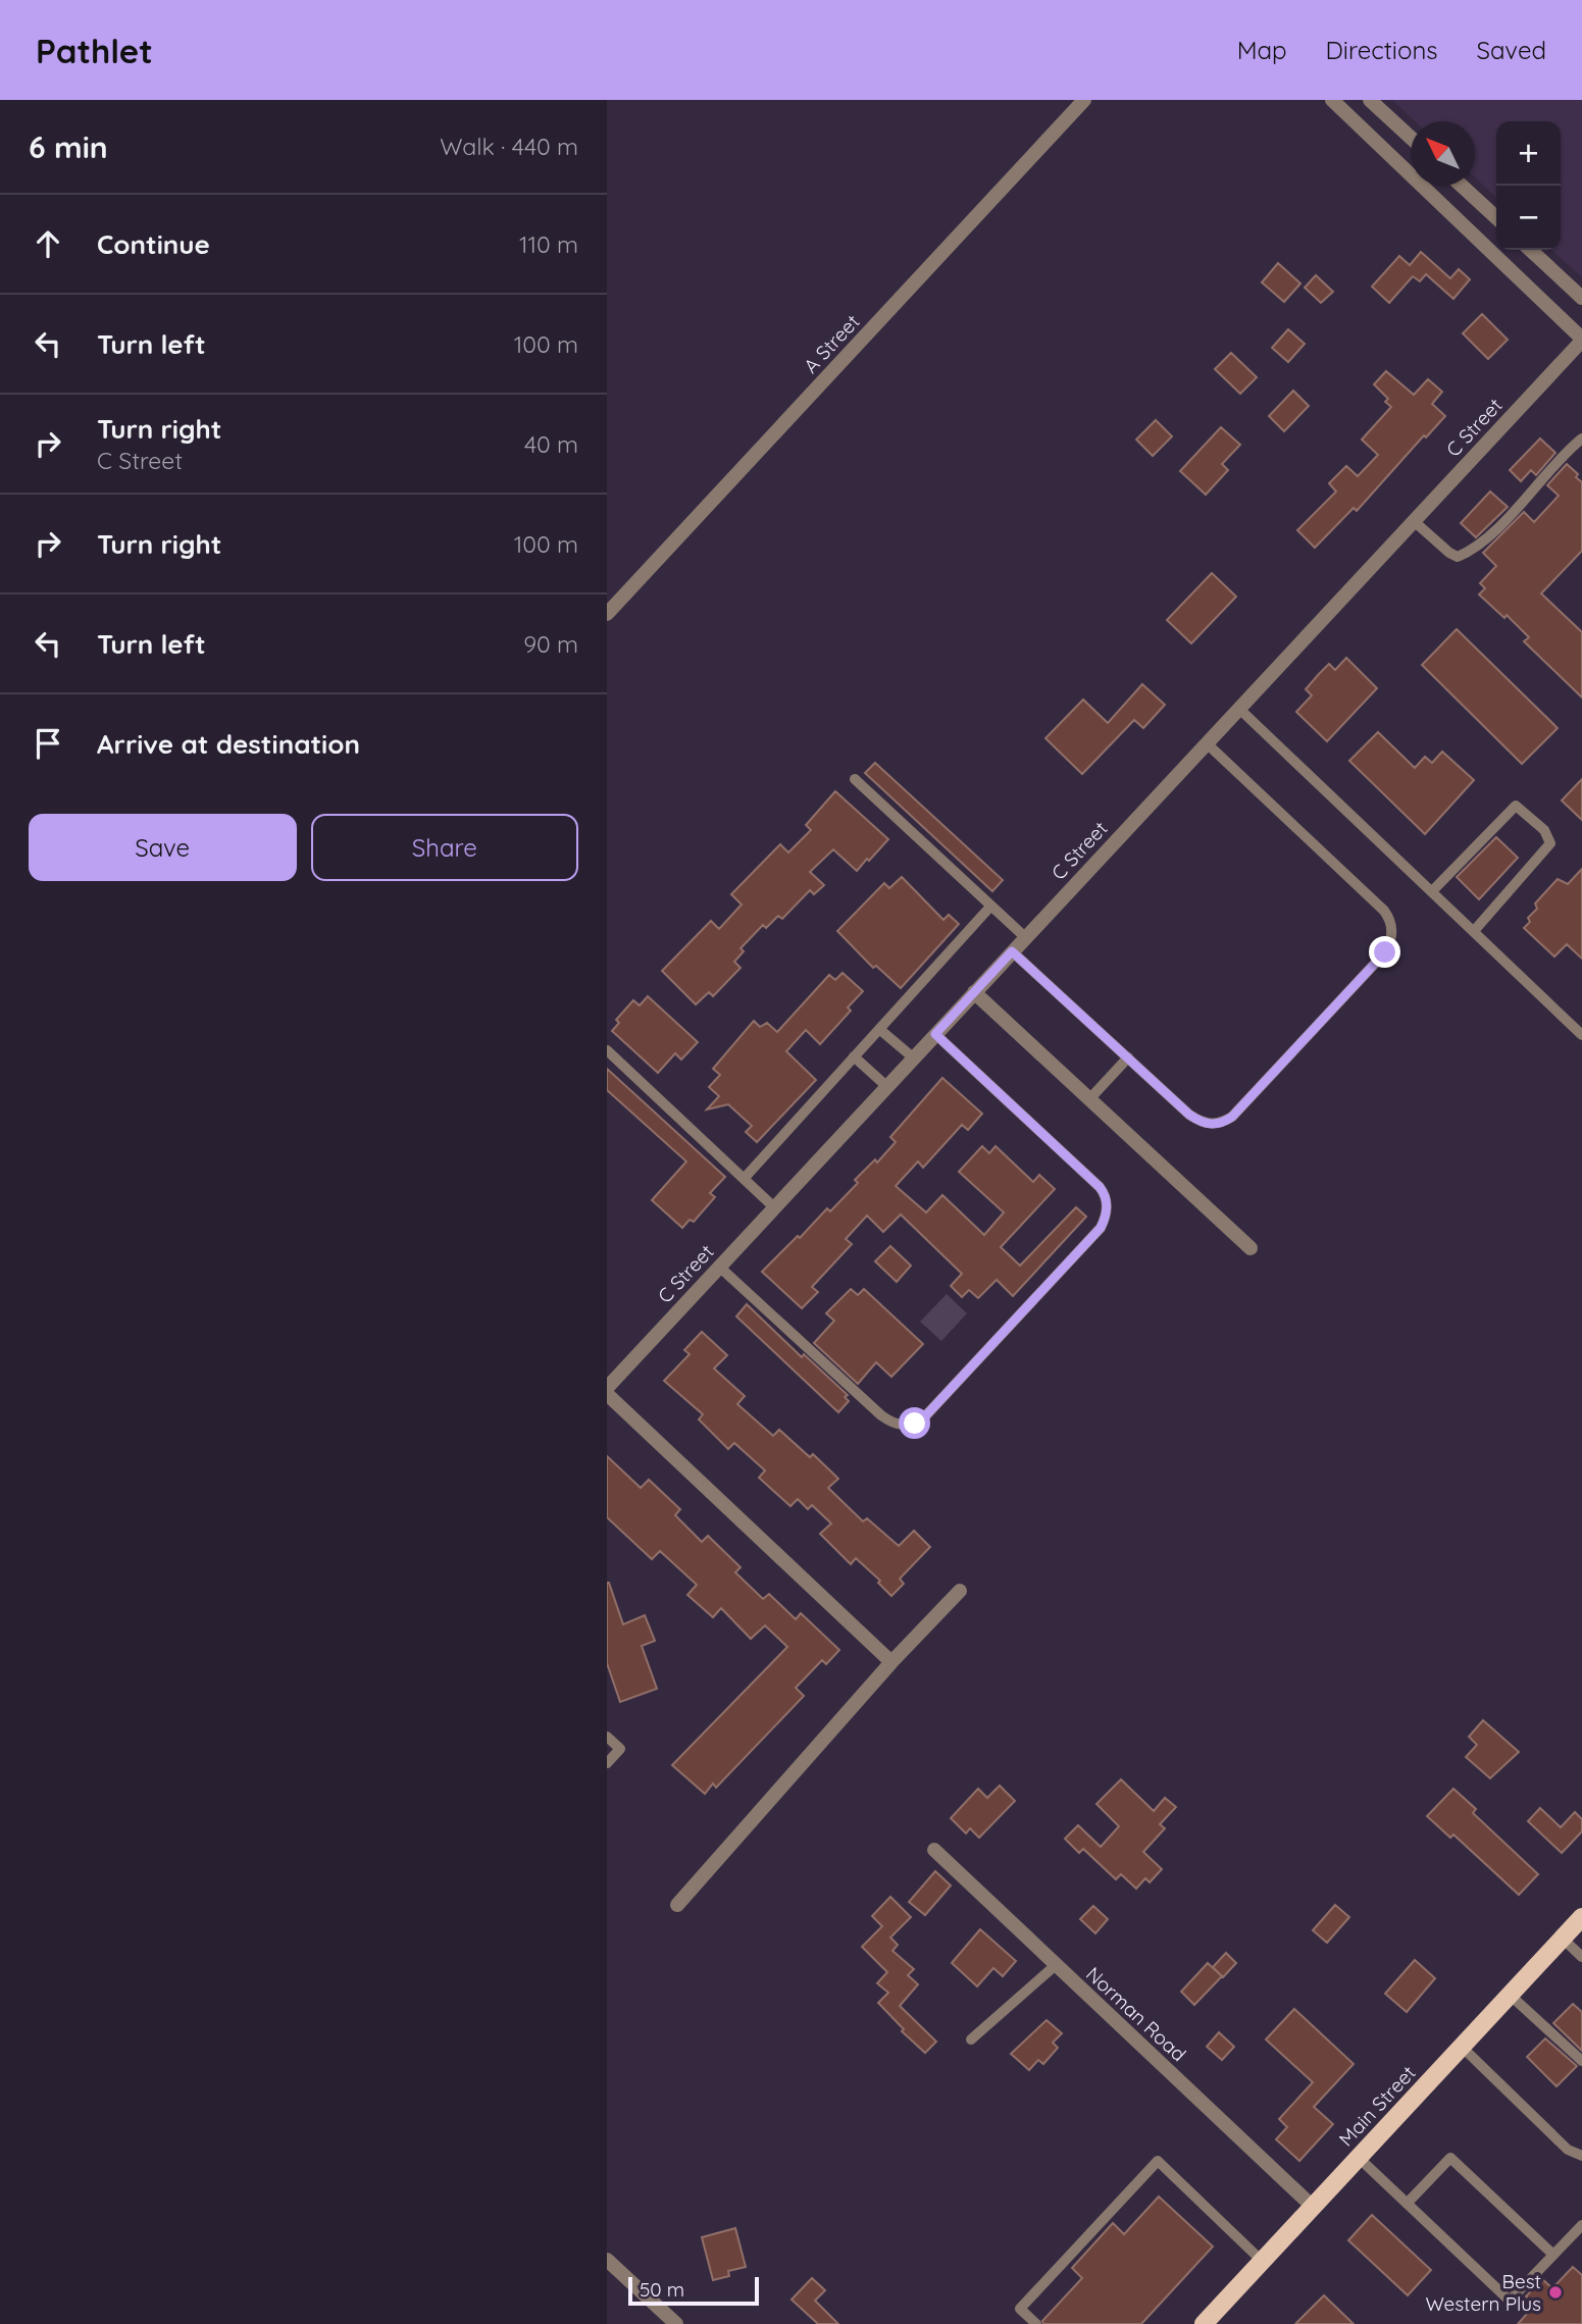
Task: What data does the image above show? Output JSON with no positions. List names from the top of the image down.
{
  "streets": {
    "main road": ["Main Street"],
    "street": ["A Street", "C Street", "Norman Road"]
  },
  "crossings": [
    ["Norman Road", "Main Street"]
  ],
  "places": ["Best Western Plus"],
  "scale_bar": "50 m",
  "north": "top left",
  "page": {
    "header": "Pathlet",
    "nav": ["Map", "Directions", "Saved"],
    "heading": ["6 min", "Walk · 440 m"],
    "map_buttons": ["+", "−"],
    "list": [
      ["Continue", "110 m"],
      ["Turn left", "100 m"],
      ["Turn right", "C Street", "40 m"],
      ["Turn right", "100 m"],
      ["Turn left", "90 m"],
      "Arrive at destination"
    ],
    "buttons": ["Save", "Share"],
    "scale": "50 m"
  }
}
